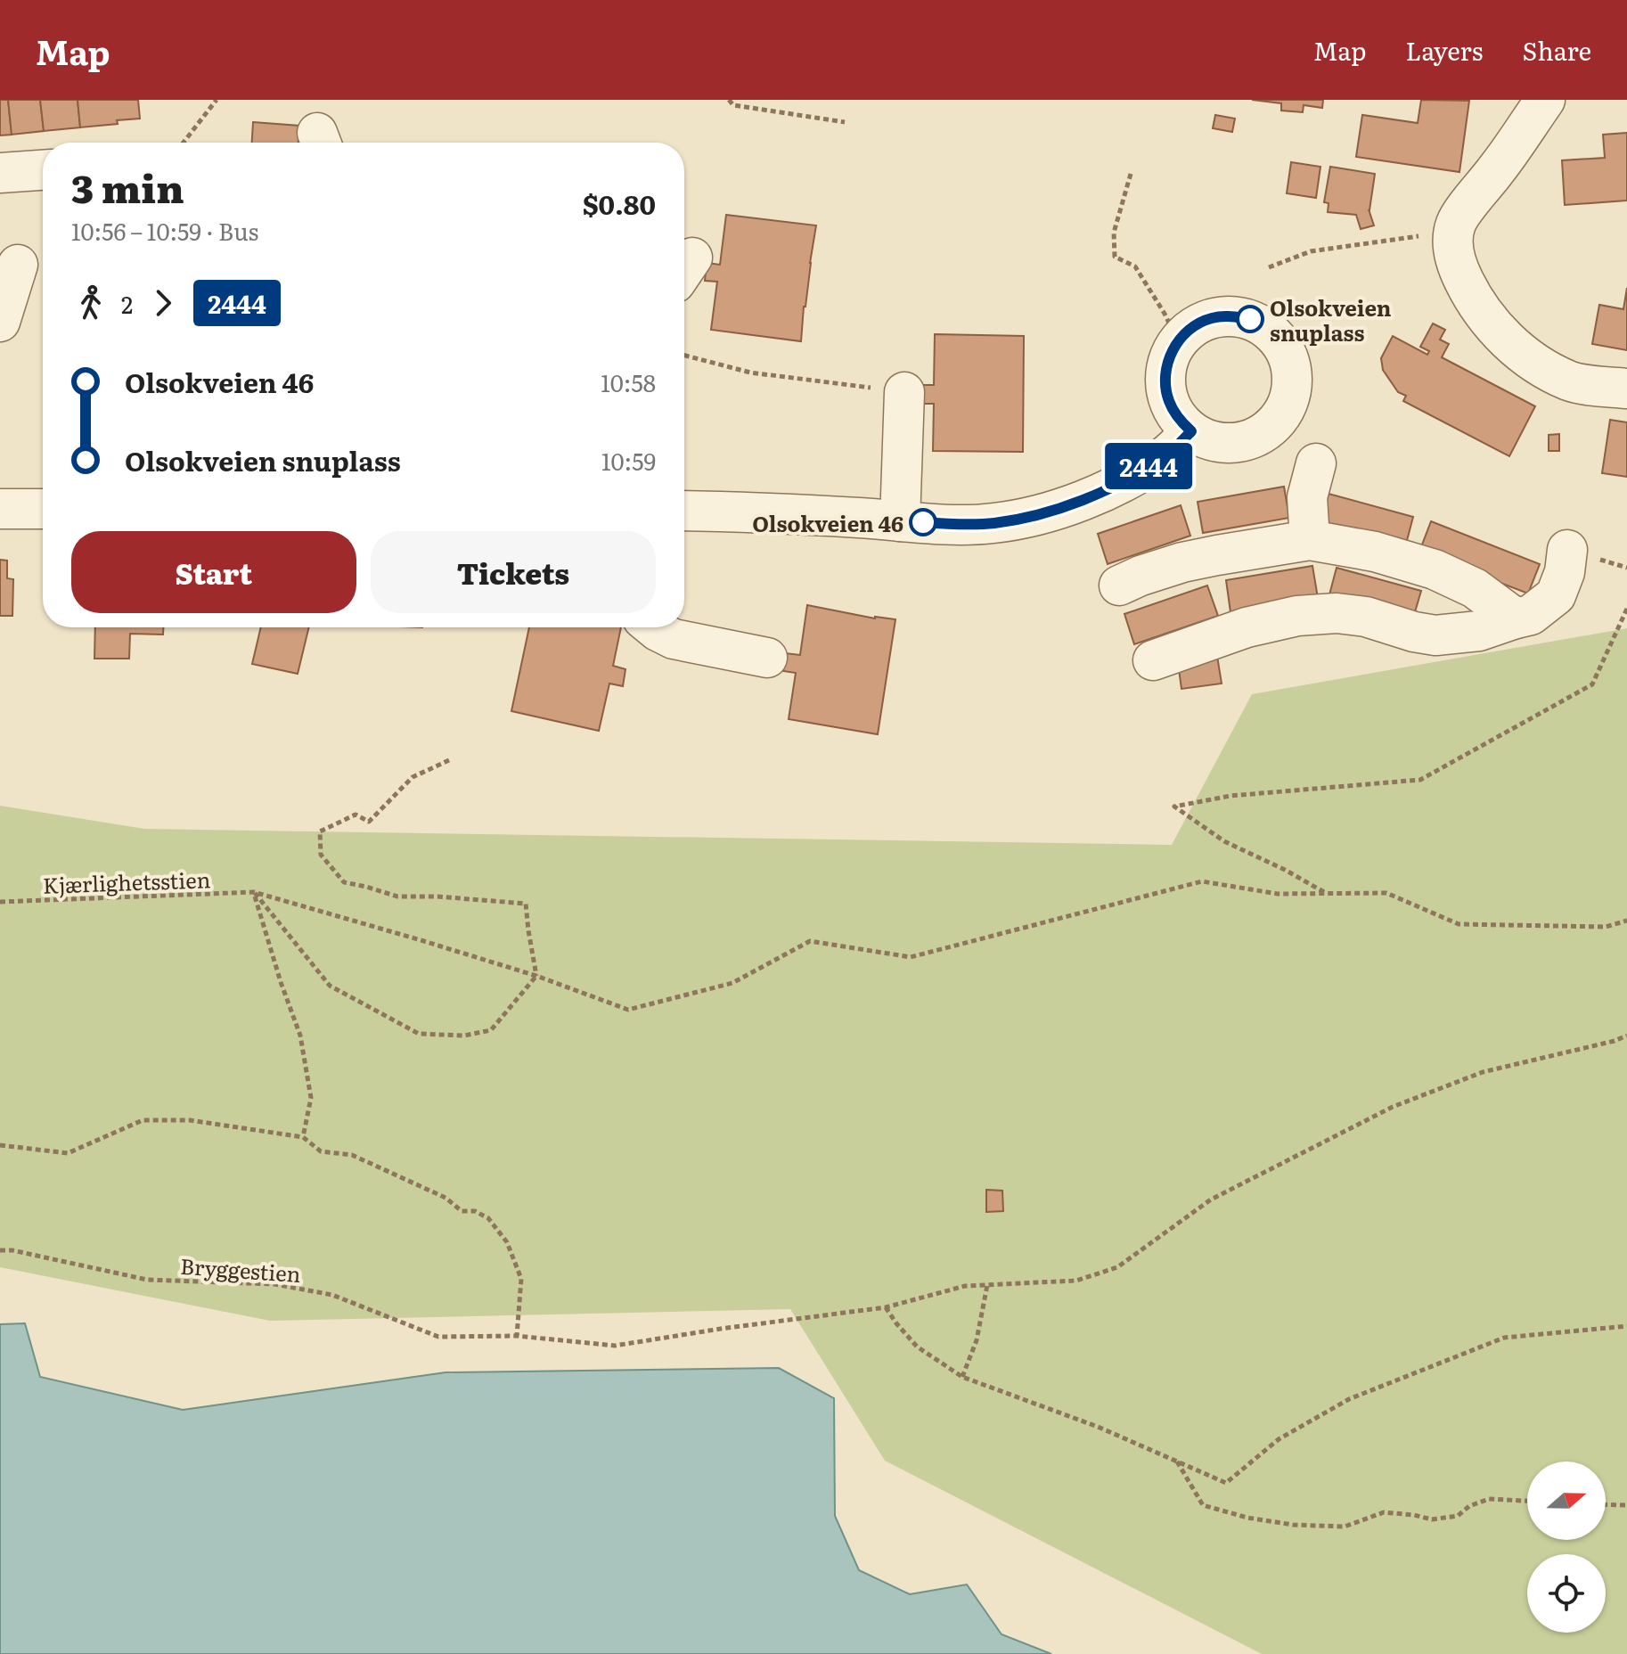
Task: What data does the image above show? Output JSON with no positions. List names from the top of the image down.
{
  "streets": {
    "path": ["Kjærlighetsstien", "Bryggestien"]
  },
  "places": ["Olsokveien snuplass", "Olsokveien 46"],
  "lines": ["bus line 2444"],
  "north": "right",
  "page": {
    "header": "Map",
    "nav": ["Map", "Layers", "Share"],
    "on_map": "2444",
    "heading": ["3 min", "10:56 – 10:59 · Bus", "$0.80"],
    "legs": ["2", "2444"],
    "list": [
      {
        "name": "Olsokveien 46",
        "value": "10:58"
      },
      {
        "name": "Olsokveien snuplass",
        "value": "10:59"
      }
    ],
    "buttons": ["Start", "Tickets"]
  }
}
